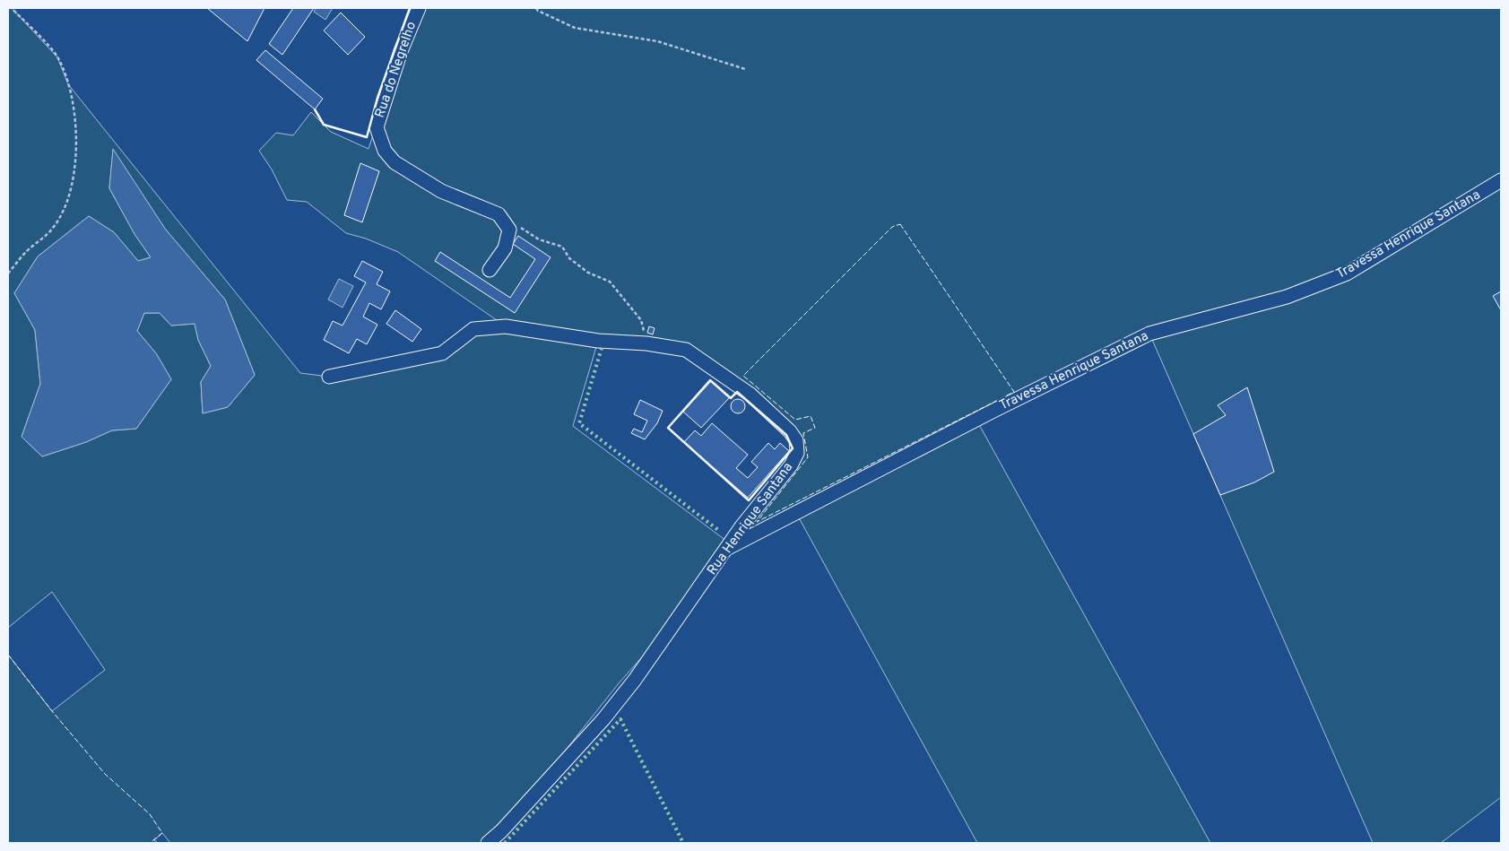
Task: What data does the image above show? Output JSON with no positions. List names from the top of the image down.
{
  "streets": {
    "street": ["Rua do Negrelho", "Travessa Henrique Santana", "Rua Henrique Santana"]
  },
  "crossings": [
    ["Travessa Henrique Santana", "Rua Henrique Santana"]
  ]
}
